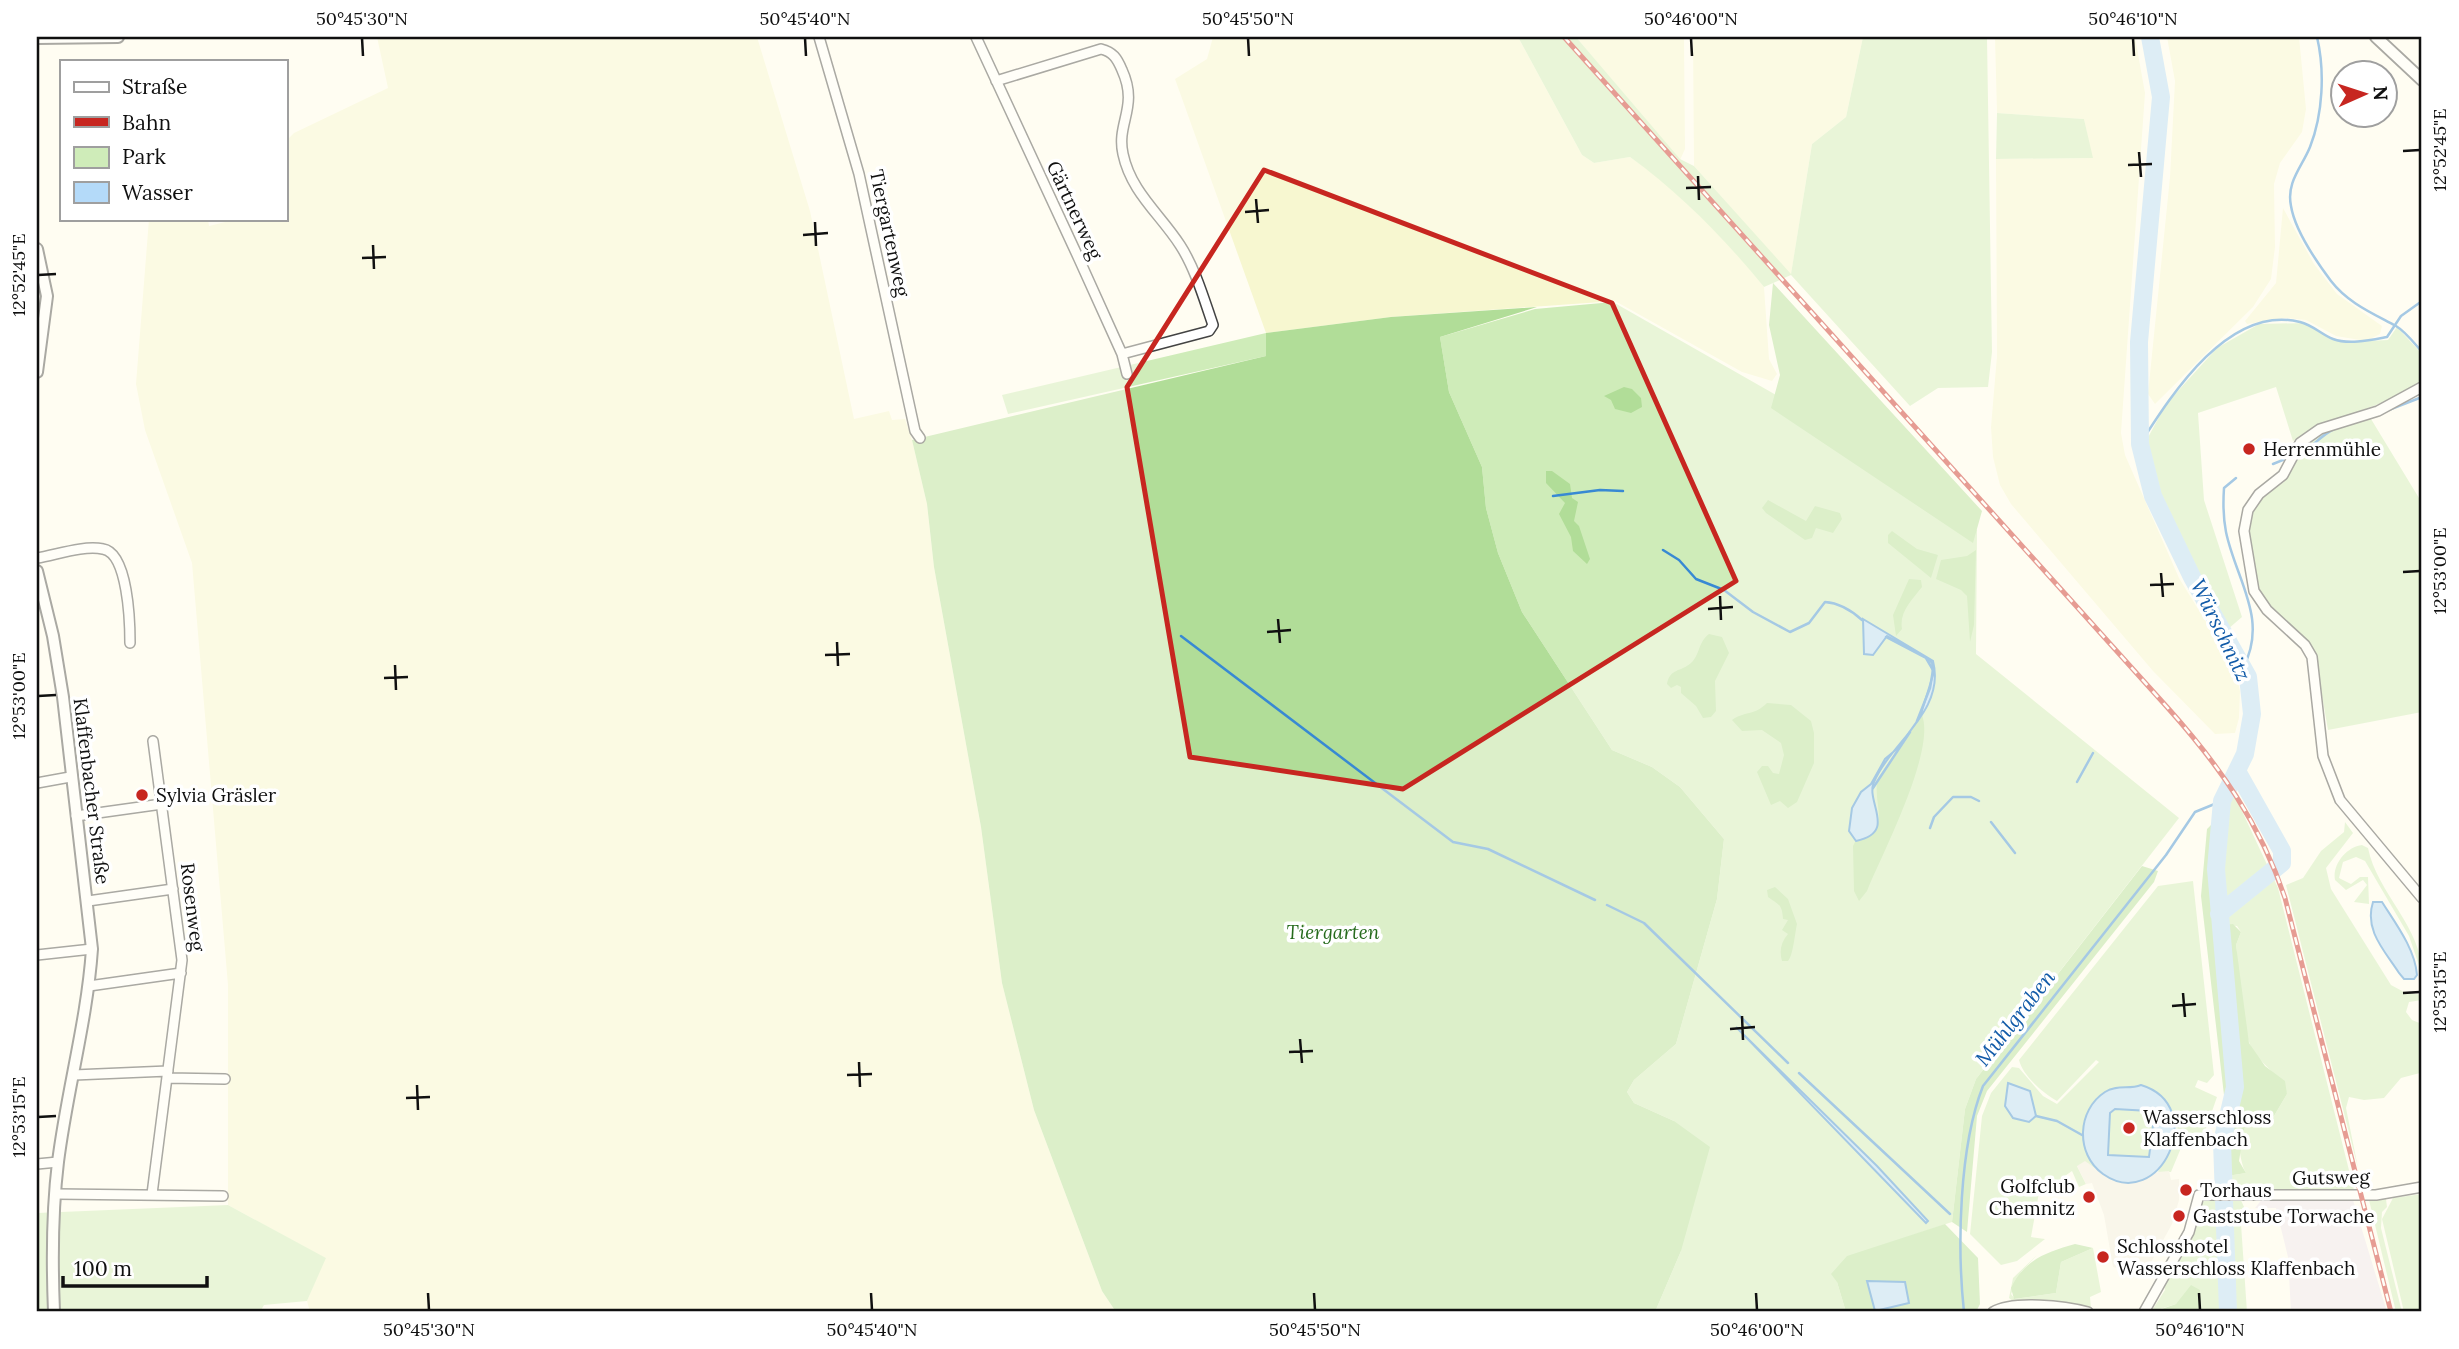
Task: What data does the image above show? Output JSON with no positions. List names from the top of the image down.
{
  "streets": {
    "street": [
      "Gärtnerweg",
      "Tiergartenweg",
      "Klaffenbacher Straße",
      "Rosenweg",
      "Gutsweg"
    ]
  },
  "water": ["Würschnitz", "Mühlgraben"],
  "parks": ["Tiergarten"],
  "places": [
    "Herrenmühle",
    "Sylvia Gräsler",
    "Wasserschloss Klaffenbach",
    "Torhaus",
    "Golfclub Chemnitz",
    "Gaststube Torwache",
    "Schlosshotel Wasserschloss Klaffenbach"
  ],
  "legend": [
    "Straße",
    "Bahn",
    "Park",
    "Wasser"
  ],
  "scale_bar": "100 m",
  "north": "right",
  "coordinates": [
    "50°45'30\"N",
    "50°45'40\"N",
    "50°45'50\"N",
    "50°46'00\"N",
    "50°46'10\"N",
    "12°52'45\"E",
    "12°53'00\"E",
    "12°53'15\"E"
  ]
}
